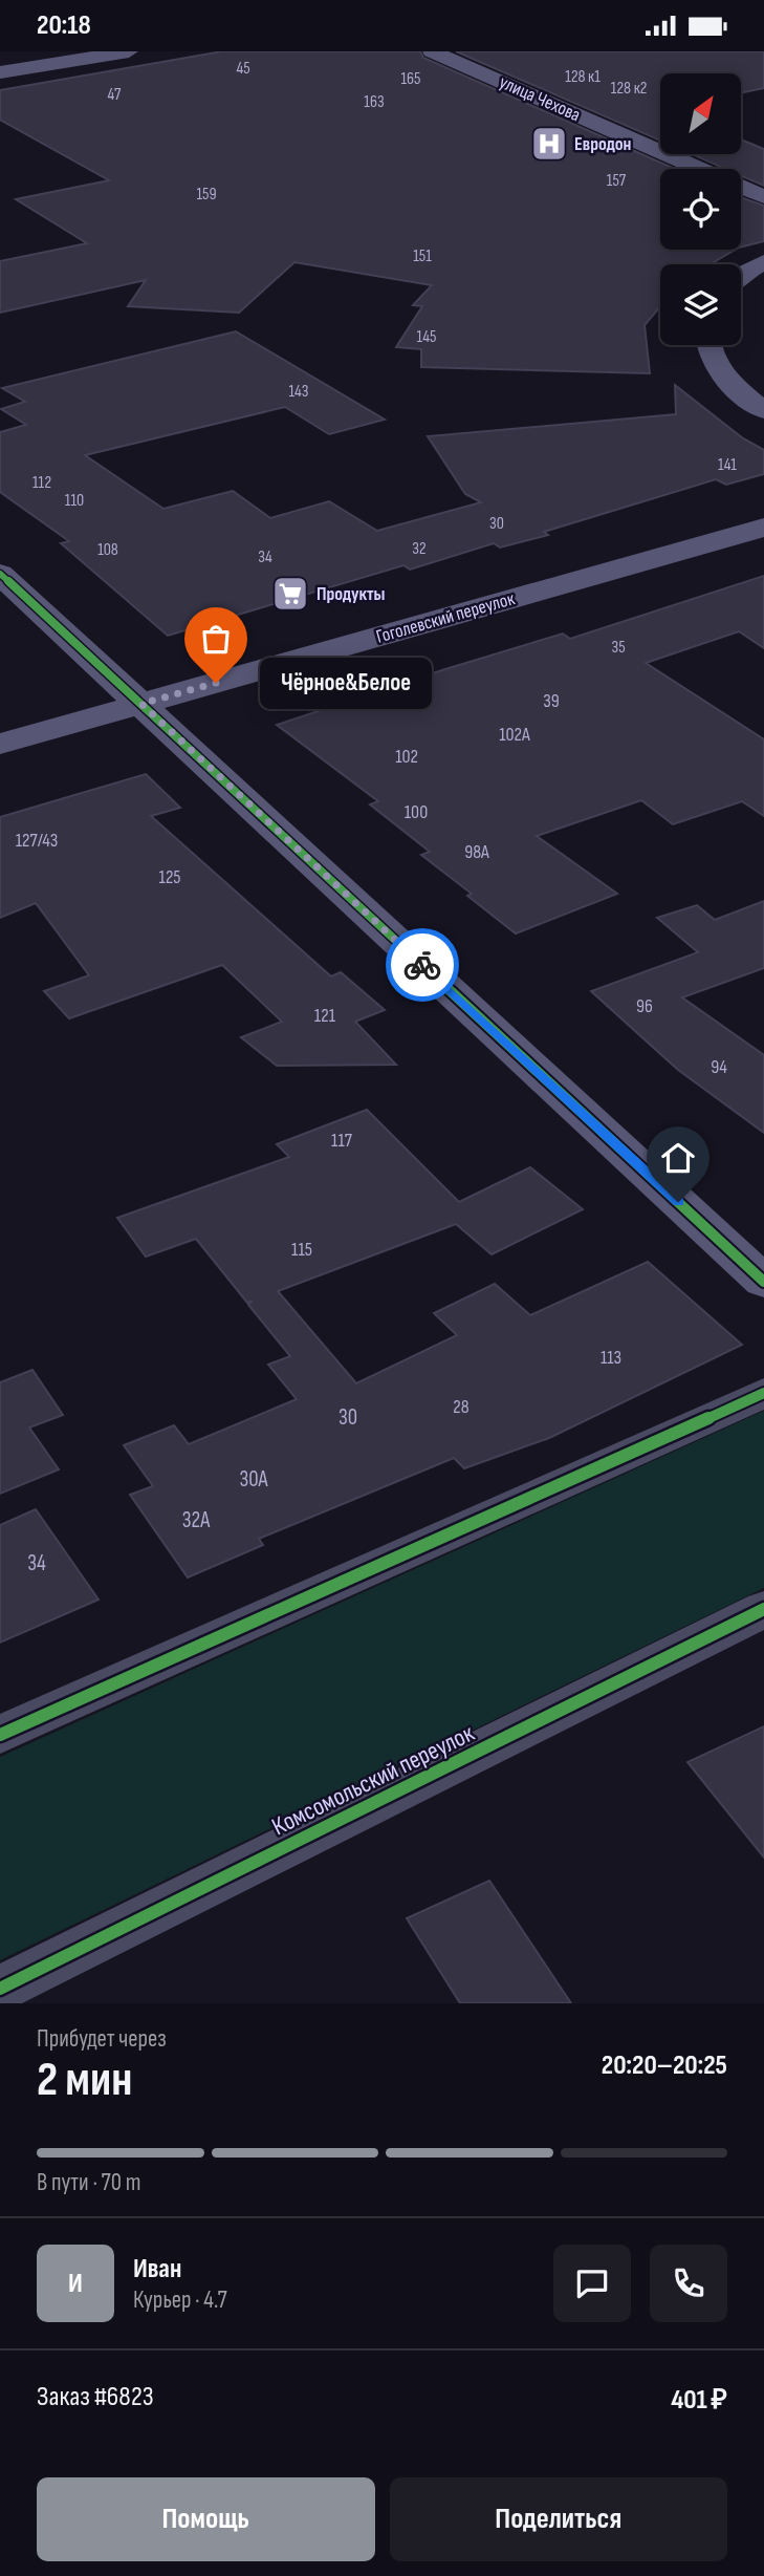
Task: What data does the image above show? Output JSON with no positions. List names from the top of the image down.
{
  "streets": {
    "main road": ["улица Чехова", "Гоголевский переулок"],
    "street": ["Комсомольский переулок"]
  },
  "places": {
    "hospital": ["Евродон"],
    "supermarket": ["Продукты"],
    "other": ["Чёрное&Белое"]
  },
  "house_numbers": [
    "45",
    "128 к1",
    "165",
    "128 к2",
    "47",
    "163",
    "157",
    "159",
    "151",
    "145",
    "143",
    "141",
    "112",
    "110",
    "30",
    "32",
    "108",
    "34",
    "35",
    "39",
    "102А",
    "102",
    "100",
    "127/43",
    "98А",
    "125",
    "96",
    "121",
    "94",
    "117",
    "115",
    "113",
    "28",
    "30",
    "30А",
    "32А",
    "34"
  ],
  "north": "top right",
  "page": {
    "status": "20:18",
    "bubble": "Чёрное&Белое",
    "heading": ["2 мин", "Прибудет через", "20:20–20:25"],
    "panel": [
      "Иван",
      "Курьер · 4.7",
      "Заказ #6823",
      "401 ₽"
    ],
    "bar": "В пути · 70 m",
    "round": "И",
    "buttons": ["Помощь", "Поделиться"]
  }
}
